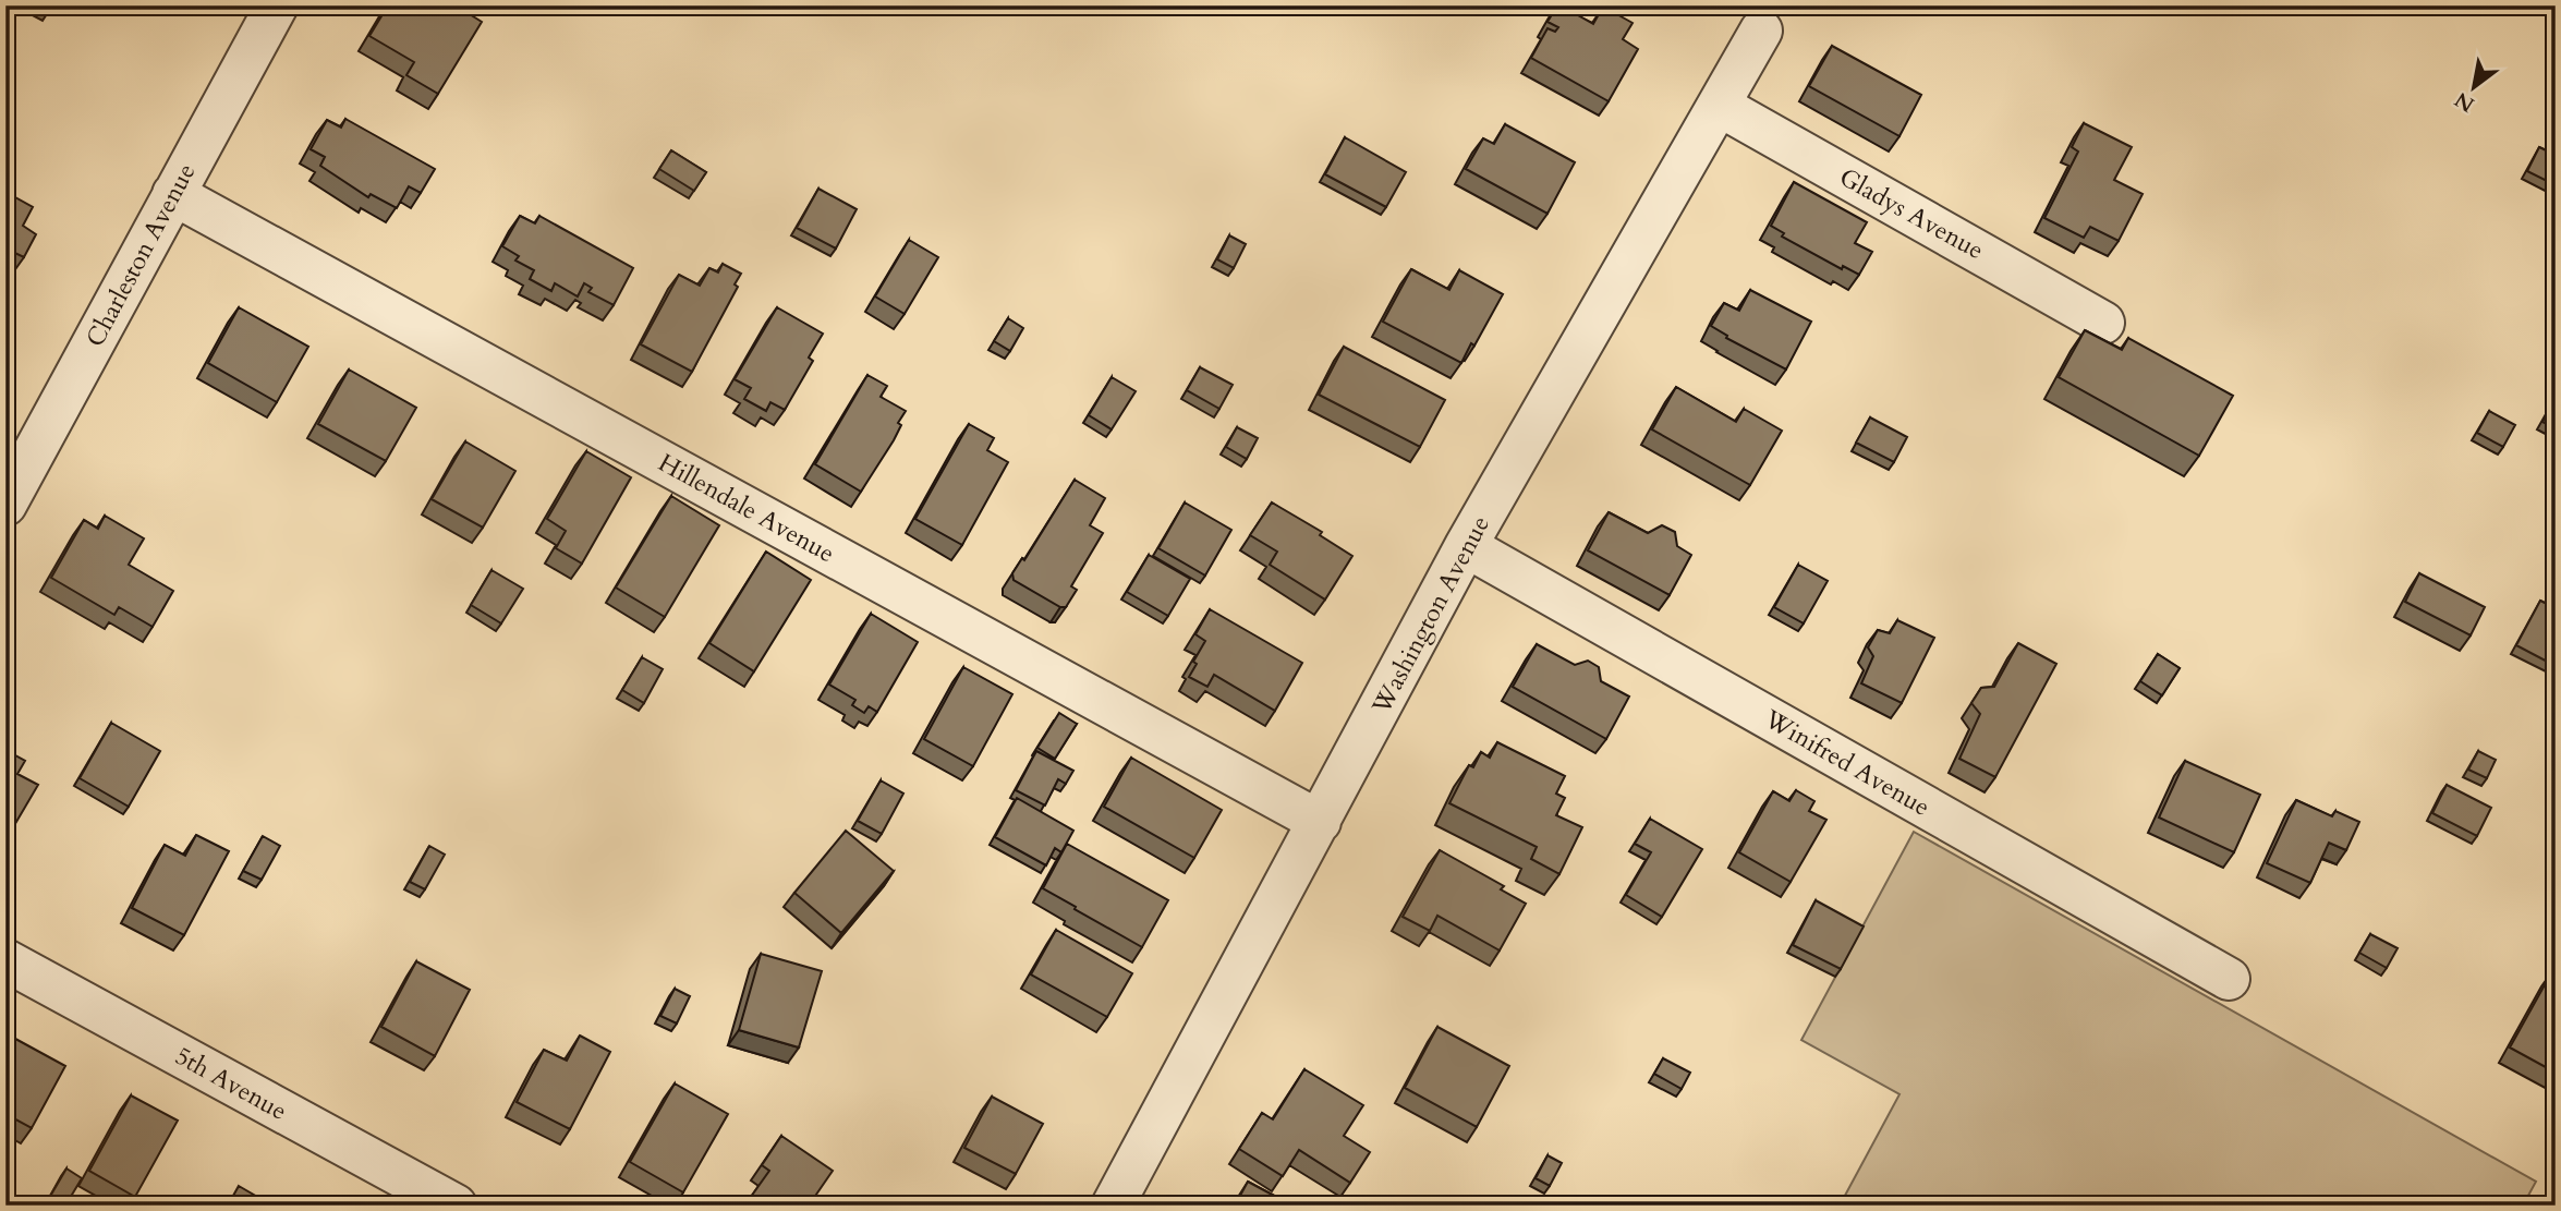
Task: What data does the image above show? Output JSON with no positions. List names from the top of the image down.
{
  "streets": {
    "street": [
      "Gladys Avenue",
      "Charleston Avenue",
      "Hillendale Avenue",
      "Washington Avenue",
      "Winifred Avenue",
      "5th Avenue"
    ]
  },
  "crossings": [
    ["Gladys Avenue", "Washington Avenue"],
    ["Charleston Avenue", "Hillendale Avenue"],
    ["Hillendale Avenue", "Washington Avenue"],
    ["Washington Avenue", "Winifred Avenue"]
  ],
  "north": "bottom left"
}
